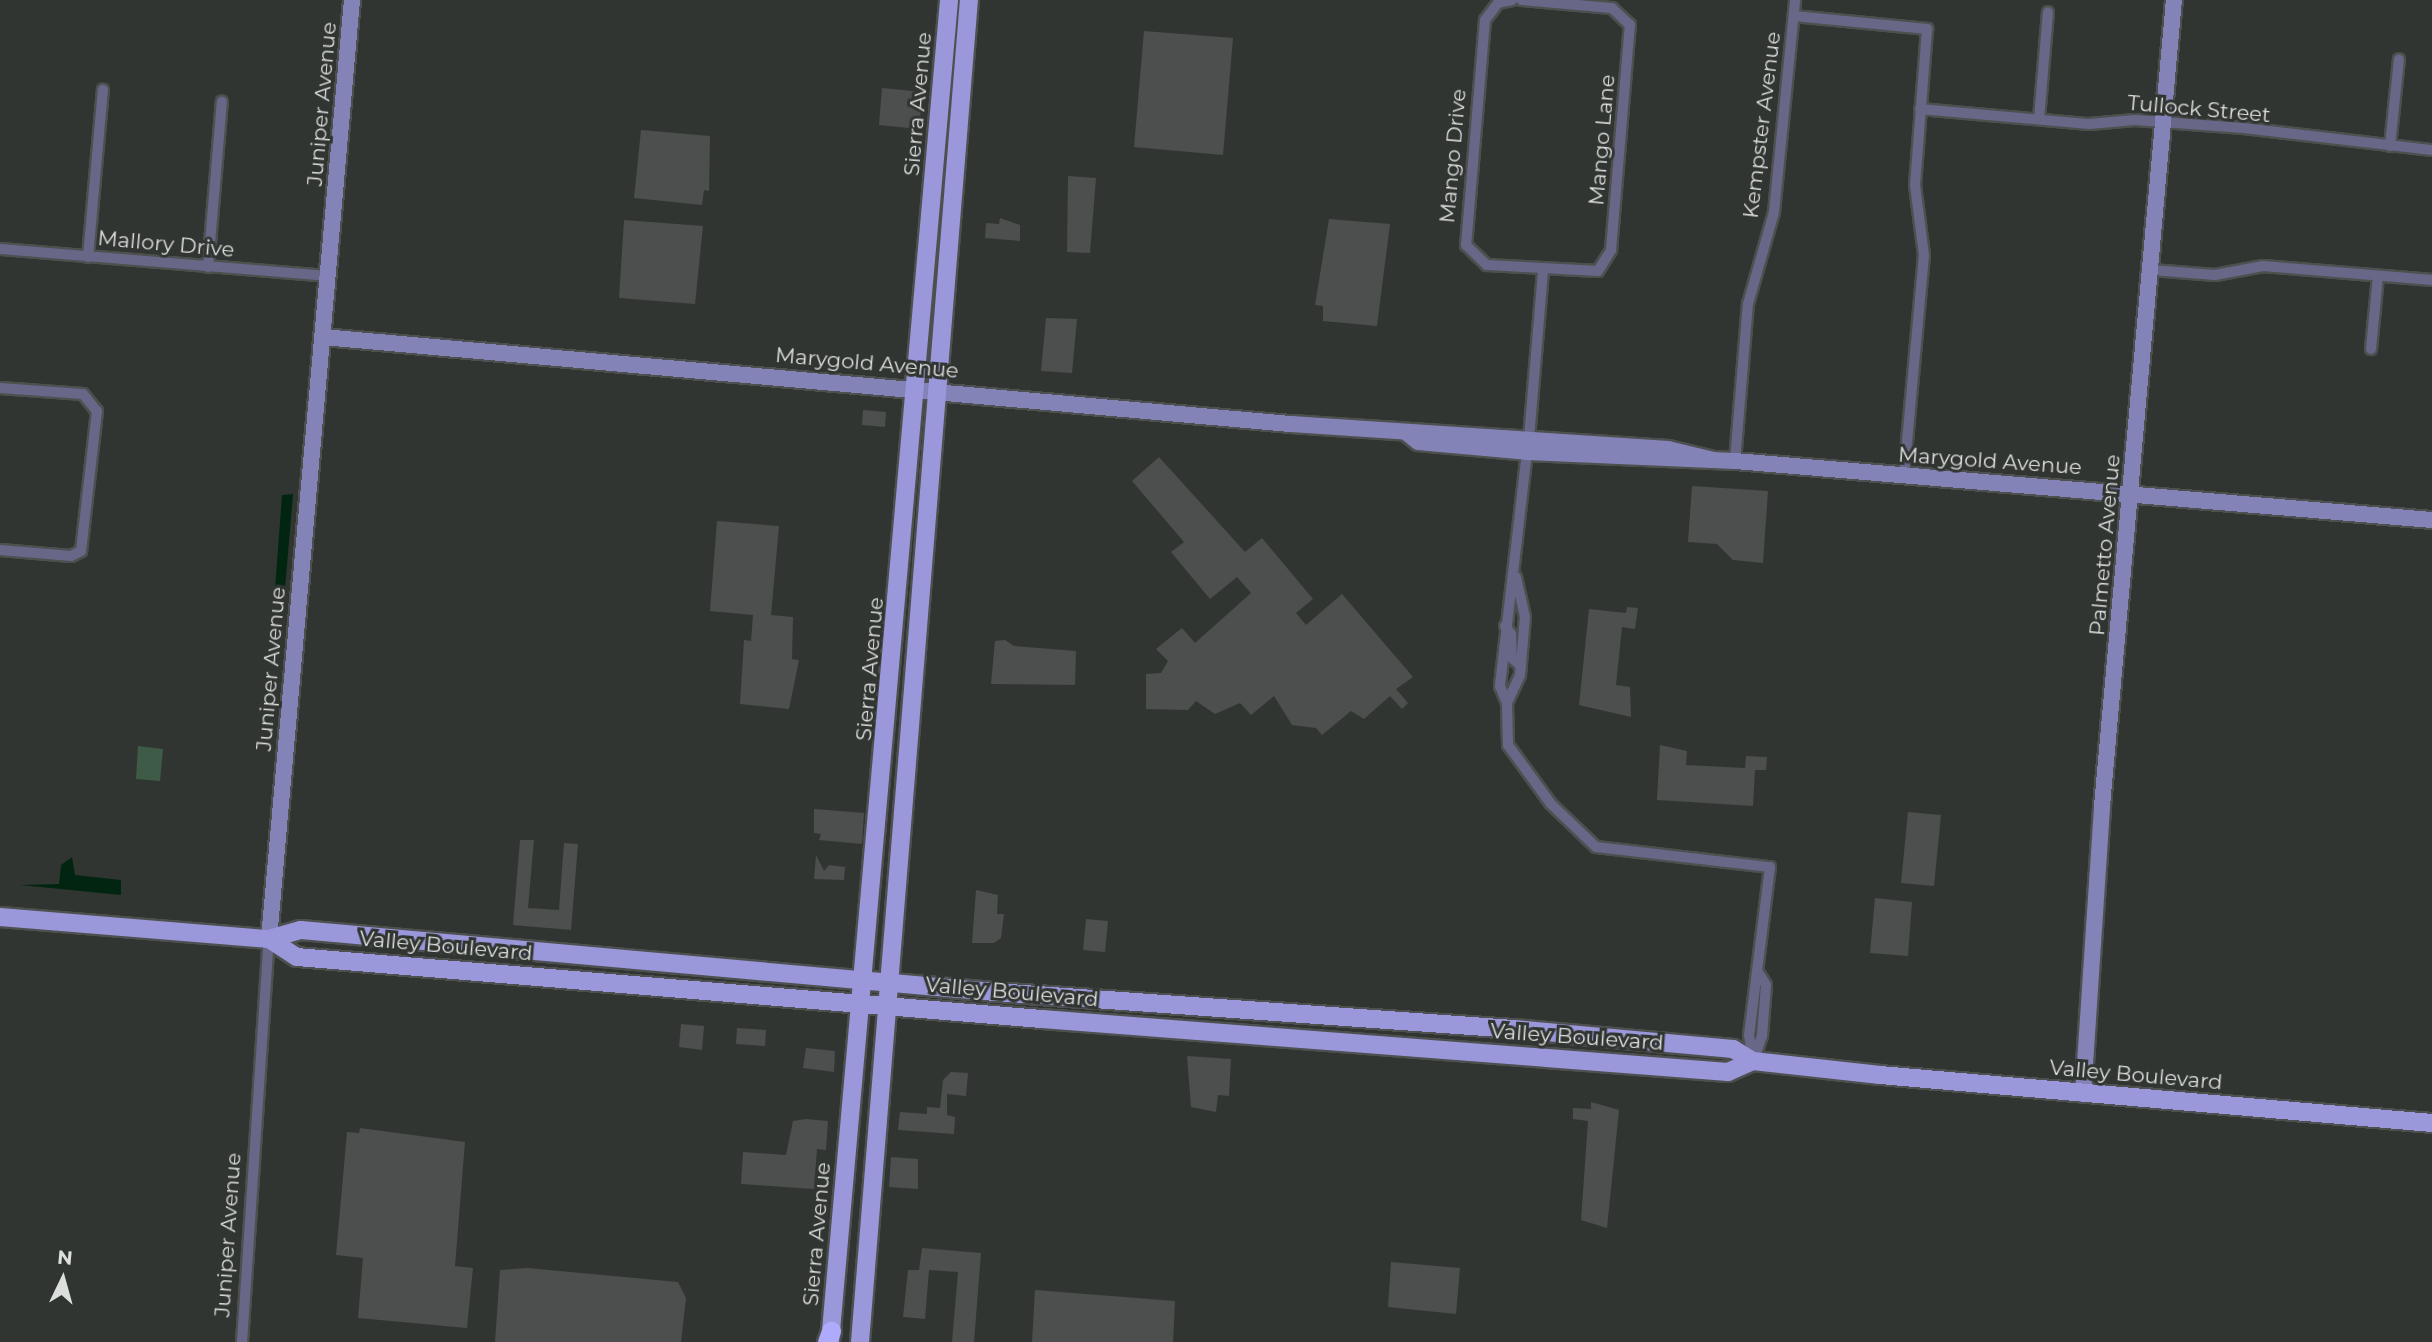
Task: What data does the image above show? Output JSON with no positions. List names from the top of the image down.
{
  "streets": {
    "main road": ["Sierra Avenue", "Valley Boulevard"],
    "street": [
      "Juniper Avenue",
      "Tullock Street",
      "Kempster Avenue",
      "Mango Lane",
      "Mango Drive",
      "Mallory Drive",
      "Marygold Avenue",
      "Palmetto Avenue"
    ]
  },
  "crossings": [
    ["Juniper Avenue", "Mallory Drive"],
    ["Juniper Avenue", "Marygold Avenue"],
    ["Juniper Avenue", "Valley Boulevard"],
    ["Sierra Avenue", "Marygold Avenue"],
    ["Sierra Avenue", "Valley Boulevard"],
    ["Tullock Street", "Palmetto Avenue"],
    ["Kempster Avenue", "Marygold Avenue"],
    ["Mango Lane", "Mango Drive"],
    ["Marygold Avenue", "Palmetto Avenue"],
    ["Palmetto Avenue", "Valley Boulevard"]
  ],
  "north": "top"
}
